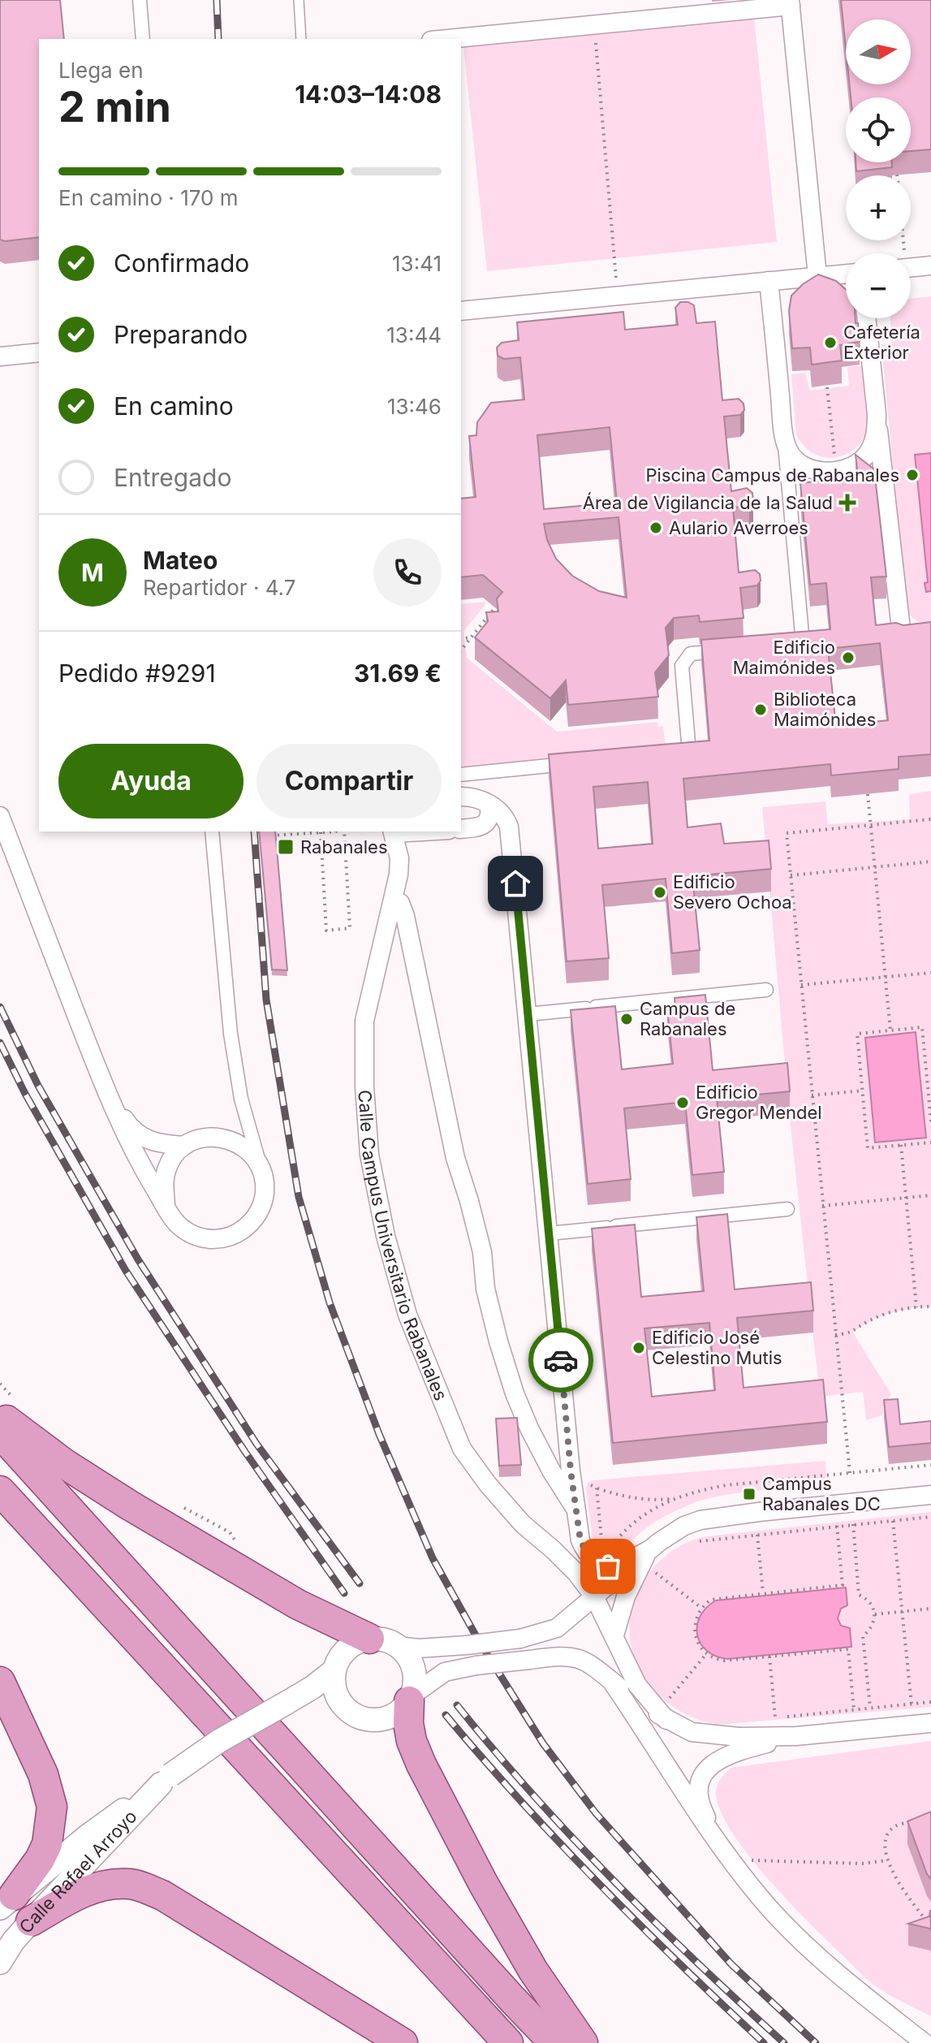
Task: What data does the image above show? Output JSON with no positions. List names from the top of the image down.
{
  "streets": {
    "street": ["Calle Campus Universitario Rabanales", "Calle Rafael Arroyo"]
  },
  "places": {
    "other": [
      "Cafetería Exterior",
      "Piscina Campus de Rabanales",
      "Aulario Averroes",
      "Edificio Maimónides",
      "Biblioteca Maimónides",
      "Edificio Severo Ochoa",
      "Campus de Rabanales",
      "Edificio Gregor Mendel",
      "Edificio José Celestino Mutis"
    ],
    "health": ["Área de Vigilancia de la Salud"],
    "transit": ["Rabanales", "Campus Rabanales DC"]
  },
  "north": "right",
  "page": {
    "map_buttons": ["+", "−"],
    "heading": ["2 min", "Llega en", "14:03–14:08"],
    "panel": [
      "Mateo",
      "Repartidor · 4.7",
      "Pedido #9291",
      "31.69 €"
    ],
    "bar": "En camino · 170 m",
    "list": [
      ["Confirmado", "13:41"],
      ["Preparando", "13:44"],
      ["En camino", "13:46"],
      "Entregado"
    ],
    "round": "M",
    "buttons": ["Ayuda", "Compartir"]
  }
}
